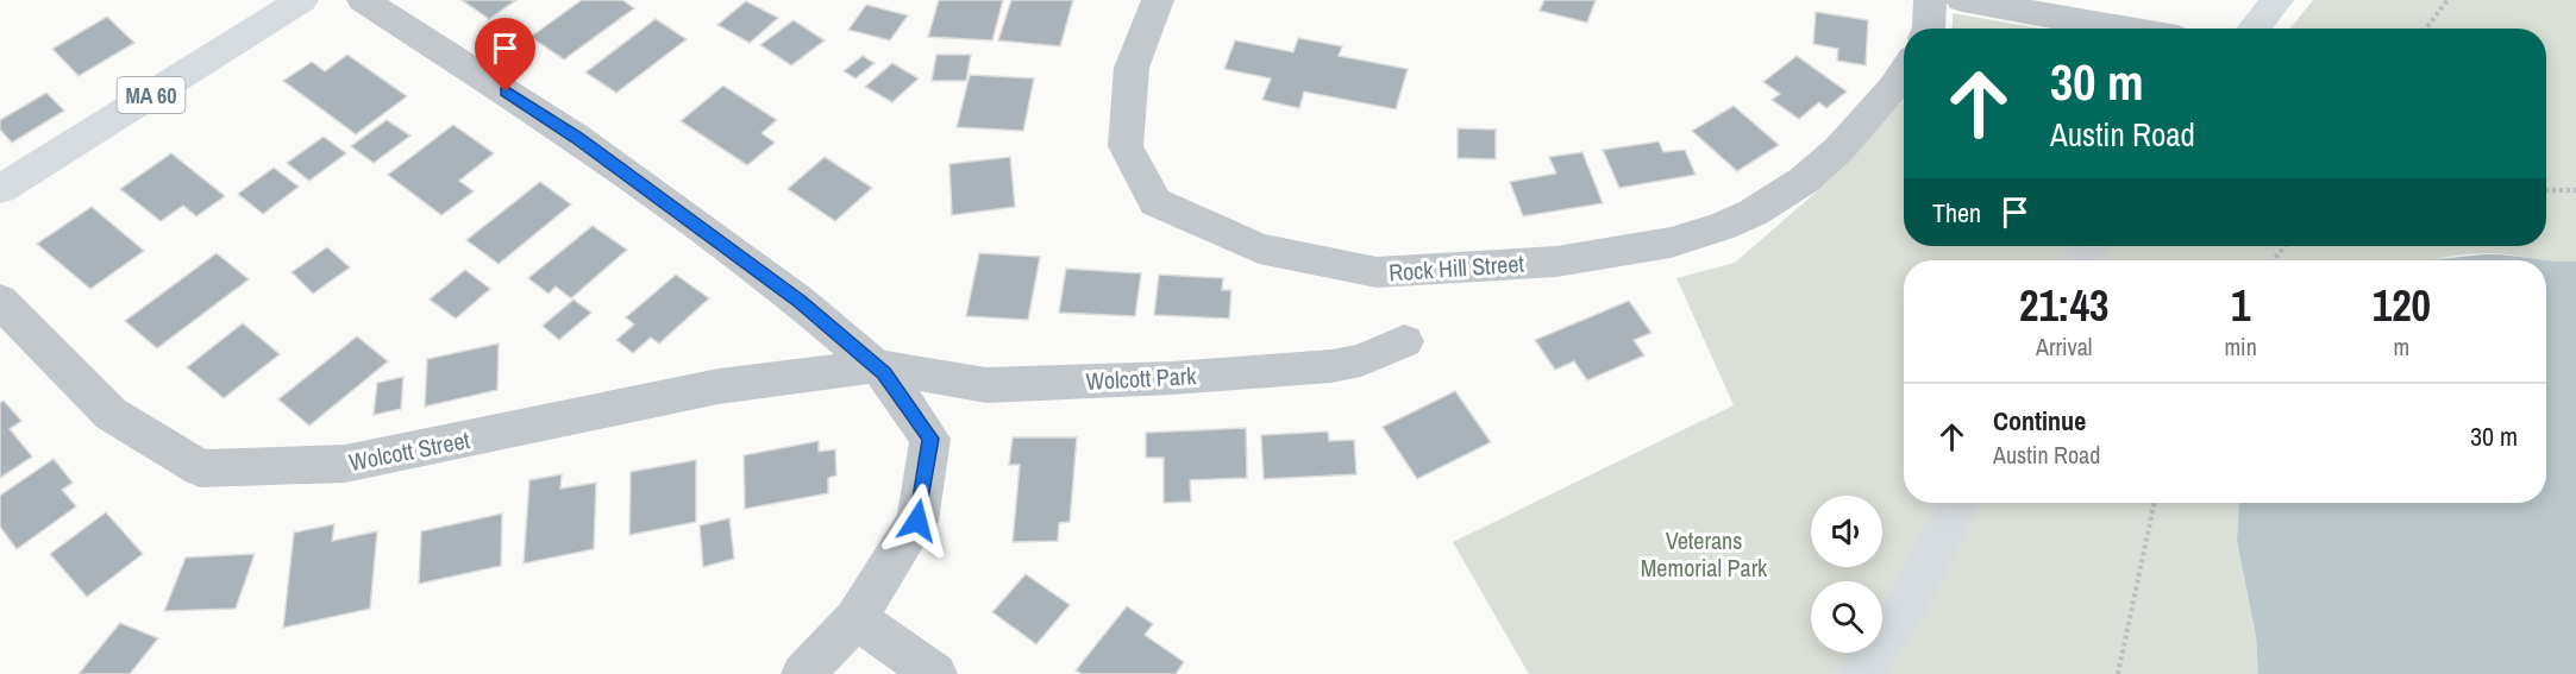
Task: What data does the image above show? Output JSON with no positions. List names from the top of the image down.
{
  "streets": {
    "main road": ["MA 60"],
    "street": ["Rock Hill Street", "Wolcott Park", "Wolcott Street"]
  },
  "crossings": [
    ["Wolcott Park", "Wolcott Street"]
  ],
  "parks": ["Veterans Memorial Park"],
  "page": {
    "turn": ["30 m", "Austin Road"],
    "then": "Then",
    "eta": [
      "21:43",
      "Arrival",
      "1",
      "min",
      "120",
      "m"
    ],
    "list": [
      {
        "name": "Continue",
        "note": "Austin Road",
        "value": "30 m"
      }
    ]
  }
}
